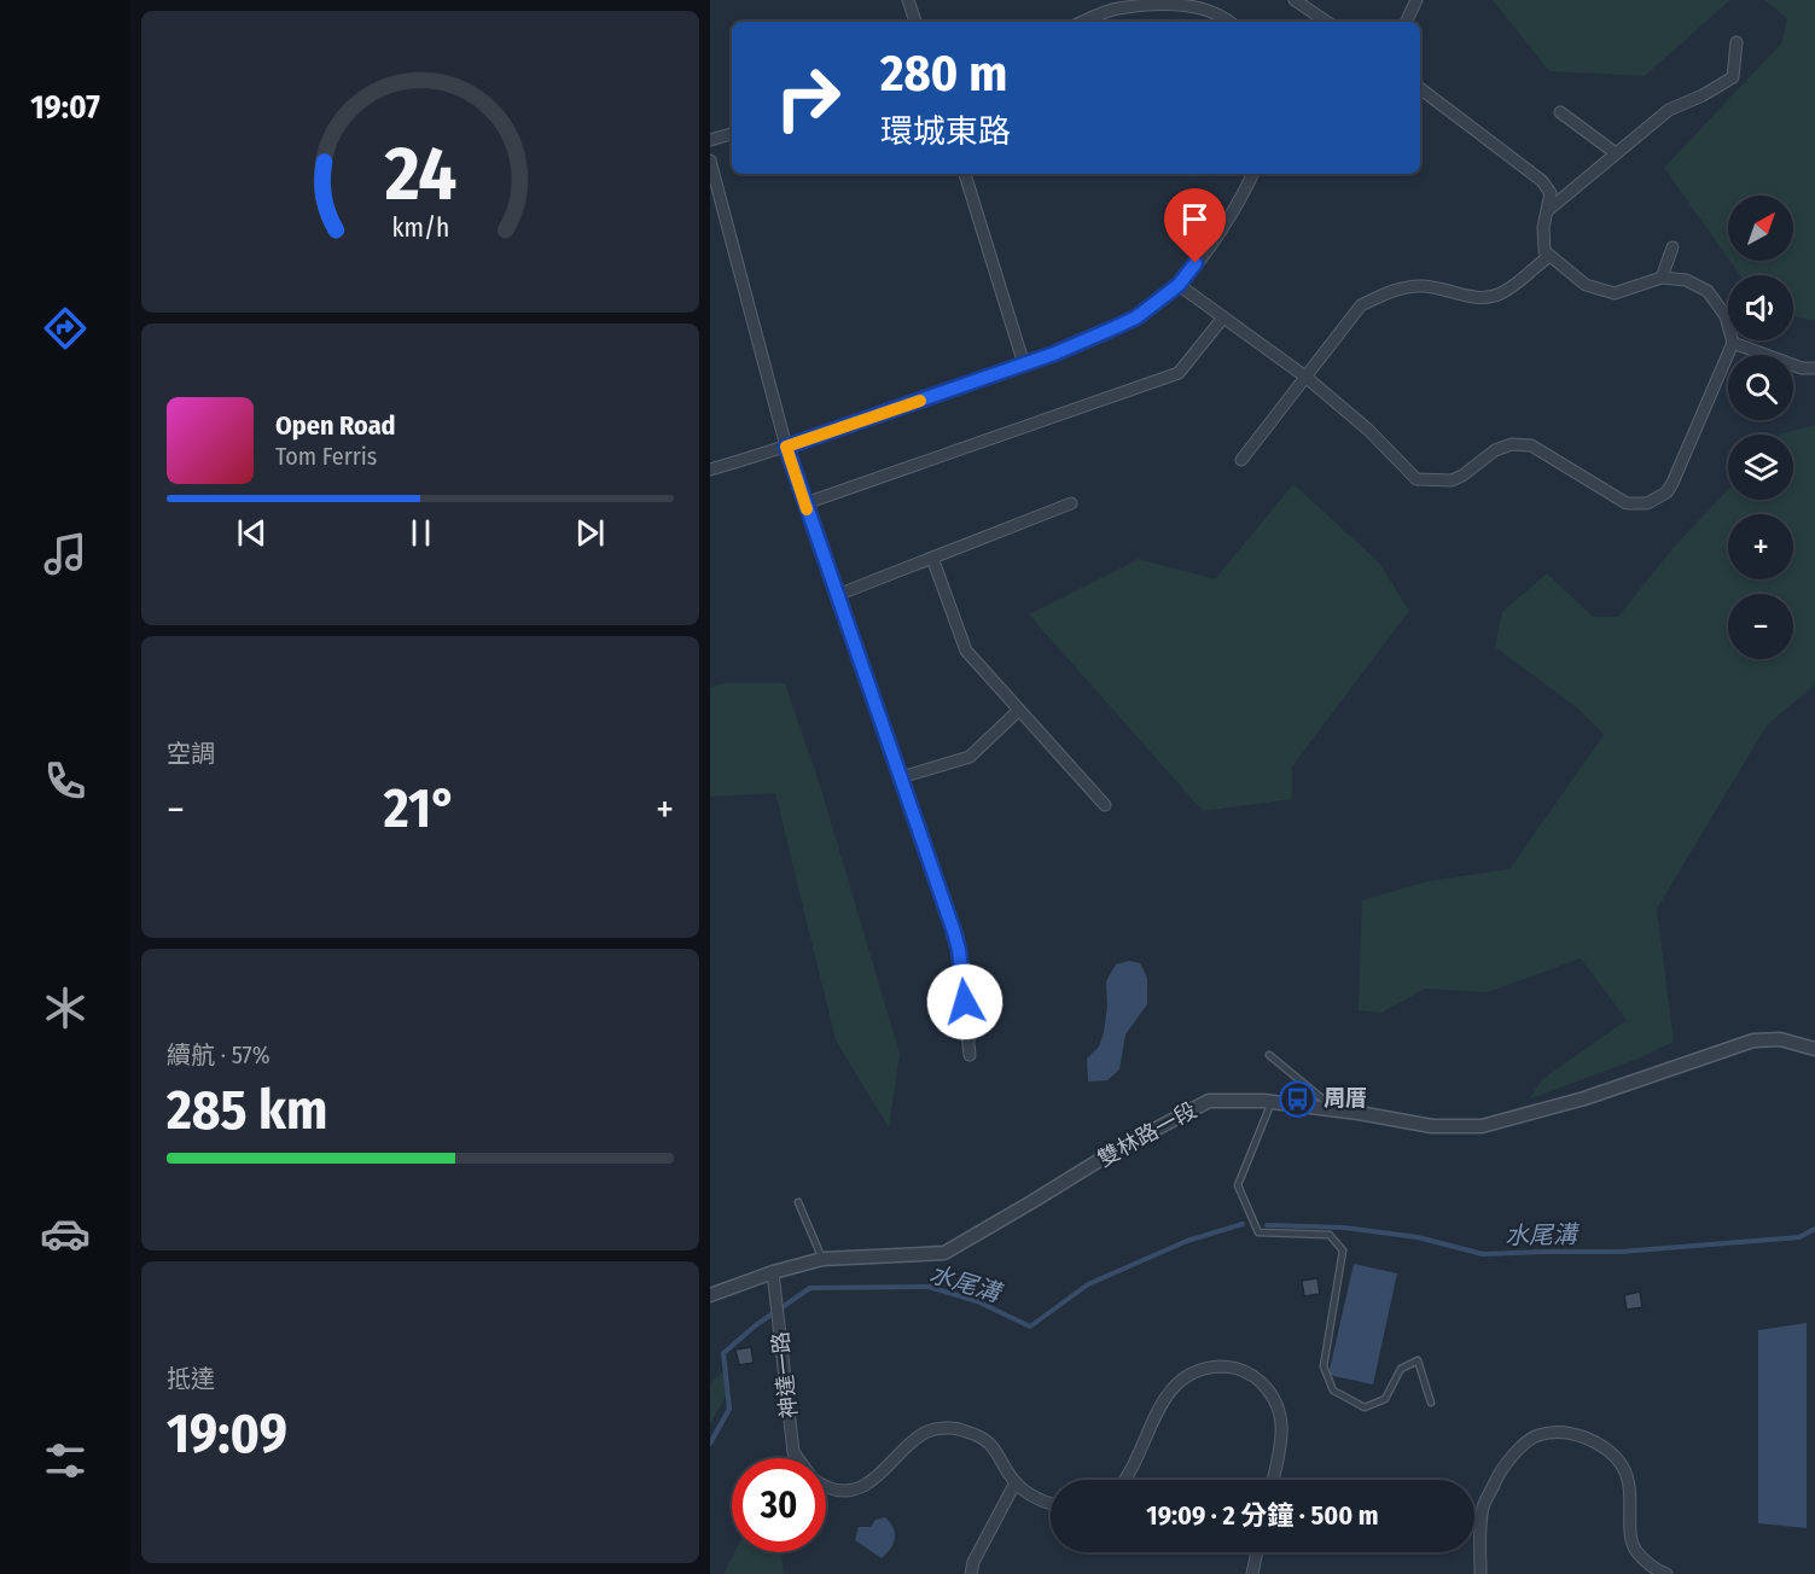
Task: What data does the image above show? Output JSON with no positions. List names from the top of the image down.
{
  "streets": {
    "street": ["雙林路一段", "神達一路"]
  },
  "crossings": [
    ["雙林路一段", "神達一路"]
  ],
  "water": ["水尾溝"],
  "places": {
    "bus stop": ["周厝"]
  },
  "north": "top right",
  "page": {
    "tabs": "19:07",
    "turn": ["280 m", "環城東路"],
    "map_buttons": ["+", "−"],
    "song": ["Open Road", "Tom Ferris"],
    "tile": [
      "空調",
      ["續航 · 57%", "285 km"],
      ["抵達", "19:09"]
    ],
    "heat": ["−", "21°", "+"],
    "limit": "30",
    "trip": "19:09 · 2 分鐘 · 500 m",
    "gauge": ["24", "km/h"]
  }
}
